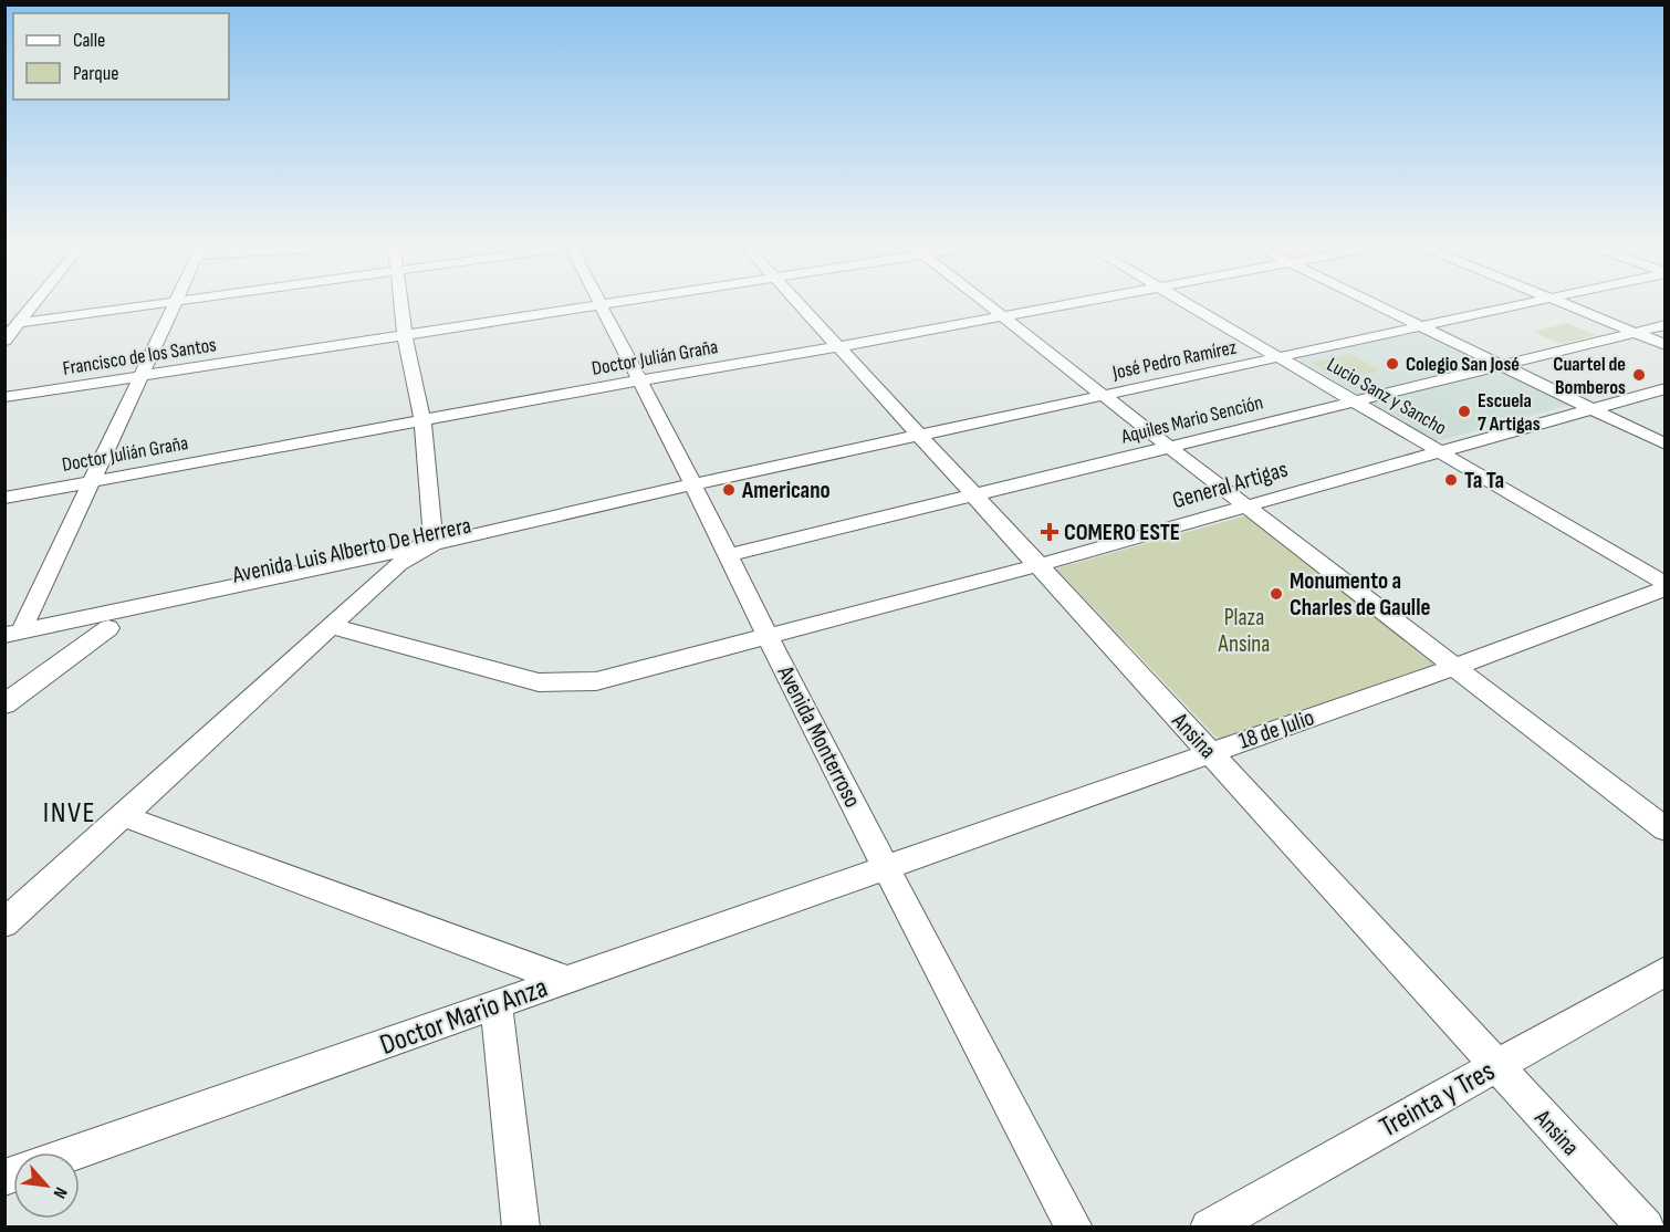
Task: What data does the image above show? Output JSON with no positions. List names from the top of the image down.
{
  "streets": {
    "street": [
      "Francisco de los Santos",
      "Doctor Julián Graña",
      "José Pedro Ramírez",
      "Lucio Sanz y Sancho",
      "Aquiles Mario Sención",
      "General Artigas",
      "Avenida Luis Alberto De Herrera",
      "18 de Julio",
      "Ansina",
      "Avenida Monterroso",
      "Doctor Mario Anza",
      "Treinta y Tres"
    ]
  },
  "crossings": [
    ["Francisco de los Santos", "Avenida Monterroso"],
    ["Doctor Julián Graña", "Ansina"],
    ["Doctor Julián Graña", "Avenida Monterroso"],
    ["José Pedro Ramírez", "Lucio Sanz y Sancho"],
    ["José Pedro Ramírez", "Avenida Luis Alberto De Herrera"],
    ["José Pedro Ramírez", "Ansina"],
    ["José Pedro Ramírez", "Avenida Monterroso"],
    ["Lucio Sanz y Sancho", "Aquiles Mario Sención"],
    ["Lucio Sanz y Sancho", "General Artigas"],
    ["Lucio Sanz y Sancho", "18 de Julio"],
    ["Aquiles Mario Sención", "Ansina"],
    ["Aquiles Mario Sención", "Avenida Monterroso"],
    ["General Artigas", "Ansina"],
    ["General Artigas", "Avenida Monterroso"],
    ["Avenida Luis Alberto De Herrera", "Avenida Monterroso"],
    ["18 de Julio", "Ansina"],
    ["18 de Julio", "Avenida Monterroso"],
    ["18 de Julio", "Doctor Mario Anza"],
    ["Ansina", "Treinta y Tres"],
    ["Avenida Monterroso", "Doctor Mario Anza"]
  ],
  "districts": ["INVE"],
  "parks": ["Plaza Ansina"],
  "places": {
    "other": [
      "Colegio San José",
      "Cuartel de Bomberos",
      "Escuela 7 Artigas",
      "Ta Ta",
      "Americano",
      "Monumento a Charles de Gaulle"
    ],
    "health": ["COMERO ESTE"]
  },
  "legend": ["Calle", "Parque"],
  "north": "bottom right"
}
